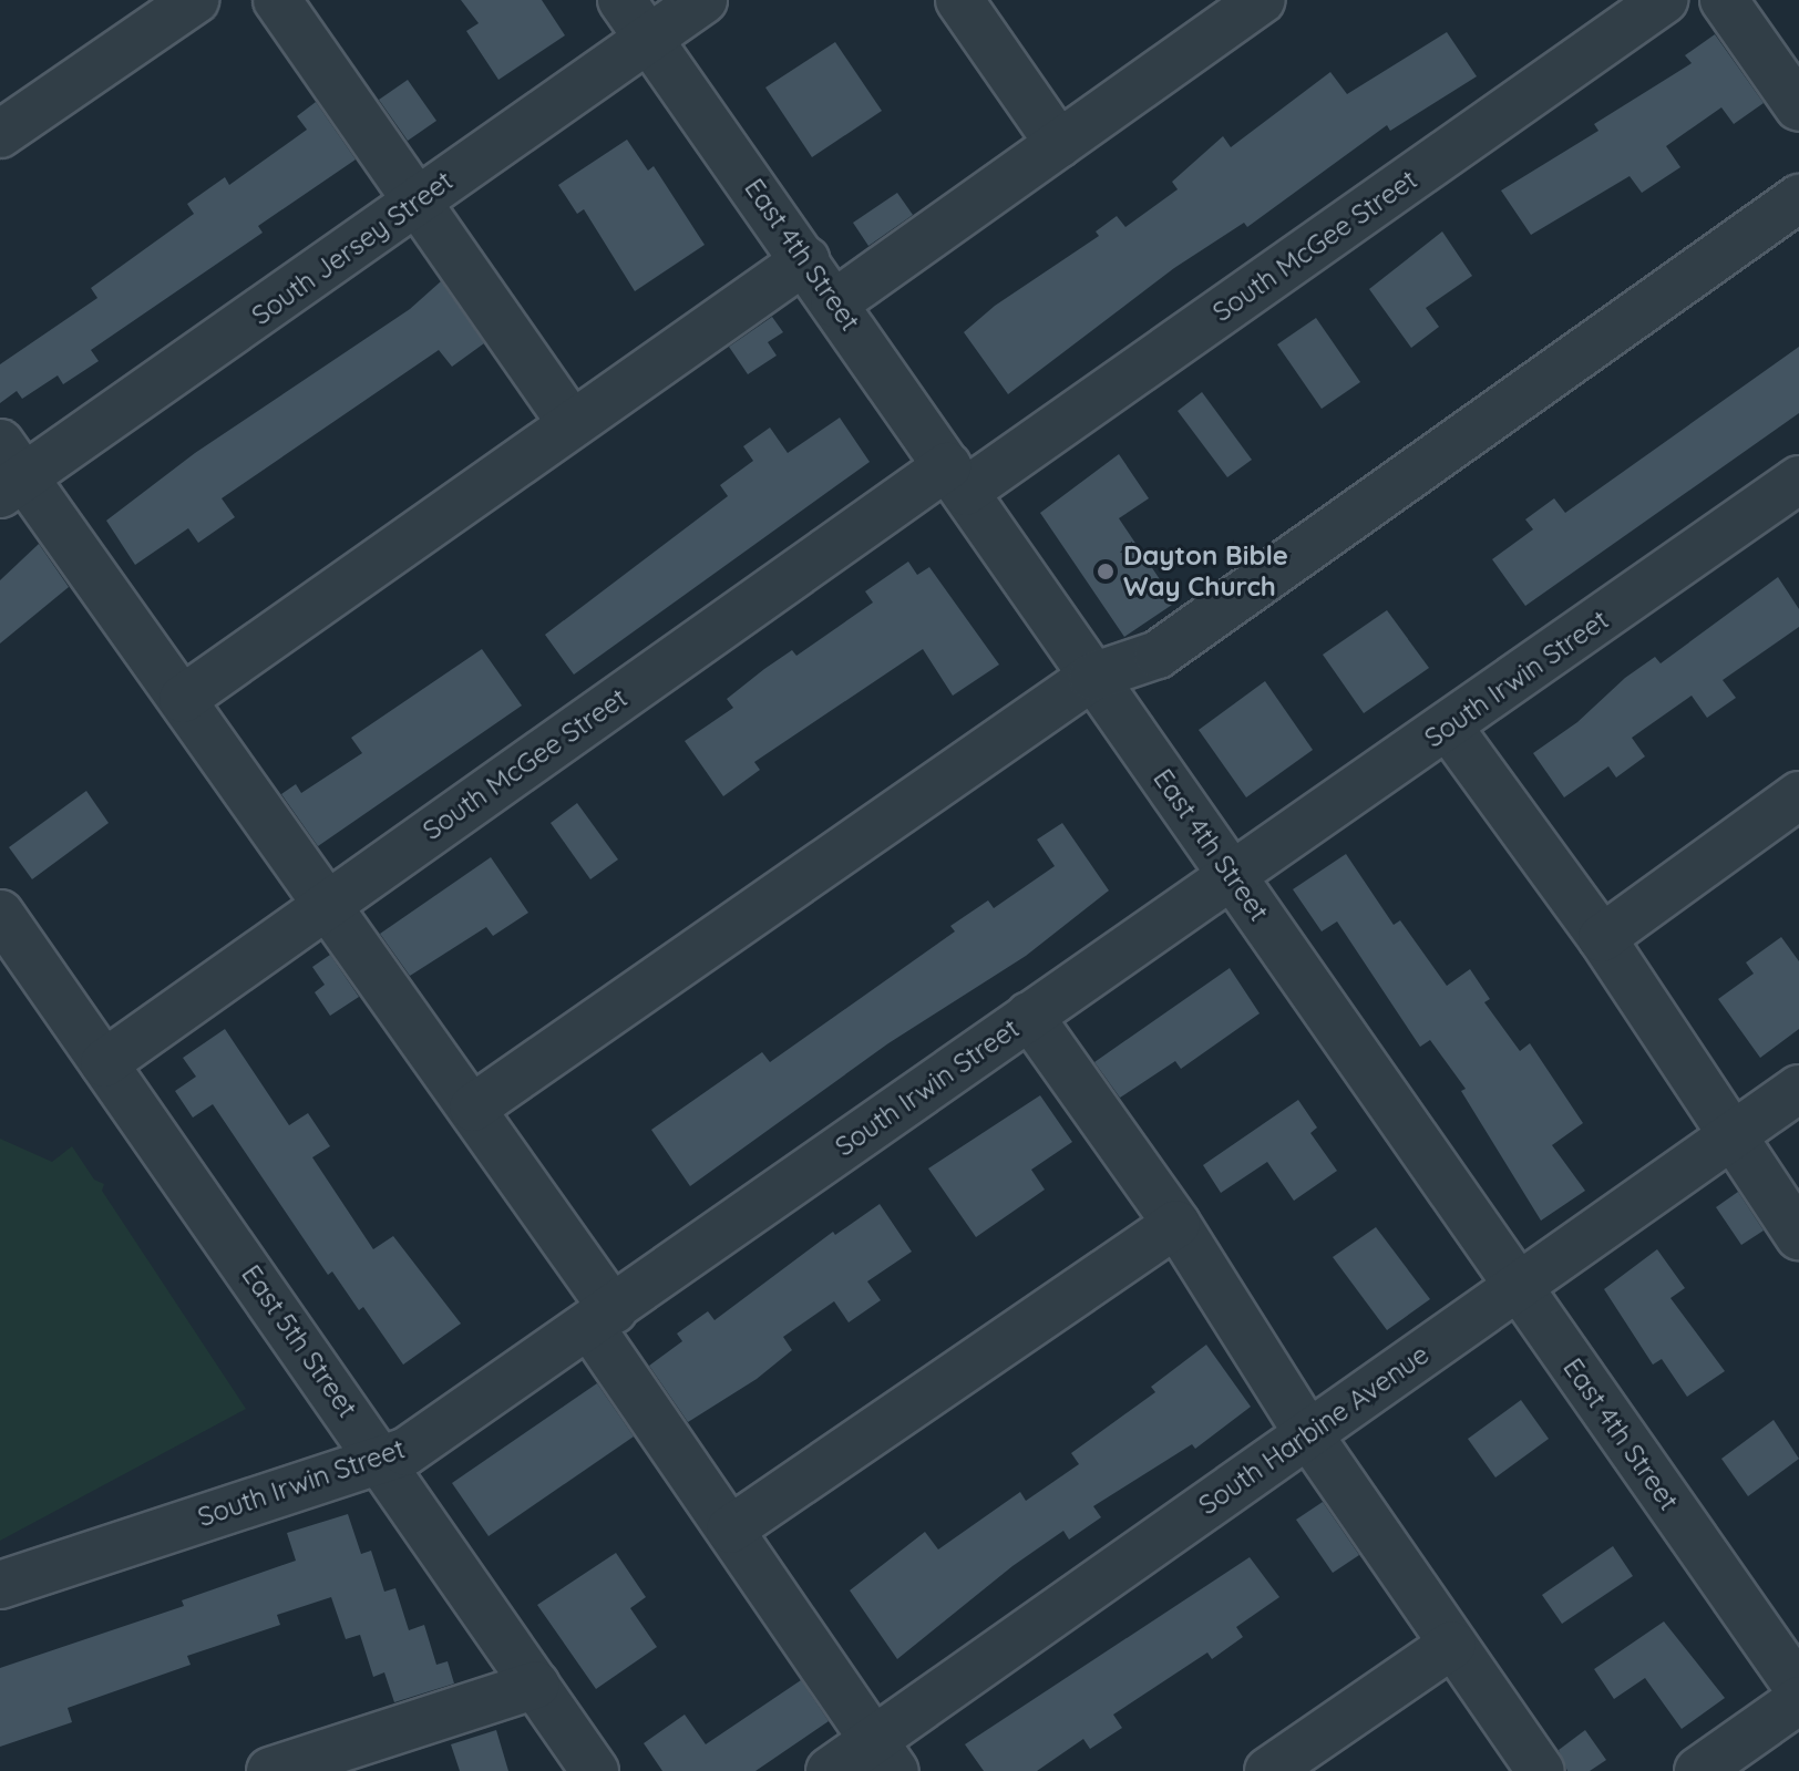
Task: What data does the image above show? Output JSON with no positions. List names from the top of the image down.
{
  "streets": {
    "street": [
      "South McGee Street",
      "South Jersey Street",
      "East 4th Street",
      "South Irwin Street",
      "East 5th Street",
      "South Harbine Avenue"
    ]
  },
  "crossings": [
    ["South McGee Street", "East 4th Street"],
    ["South McGee Street", "East 5th Street"],
    ["South Jersey Street", "East 4th Street"],
    ["East 4th Street", "South Irwin Street"],
    ["East 4th Street", "South Harbine Avenue"],
    ["South Irwin Street", "East 5th Street"]
  ],
  "places": ["Dayton Bible Way Church"]
}
